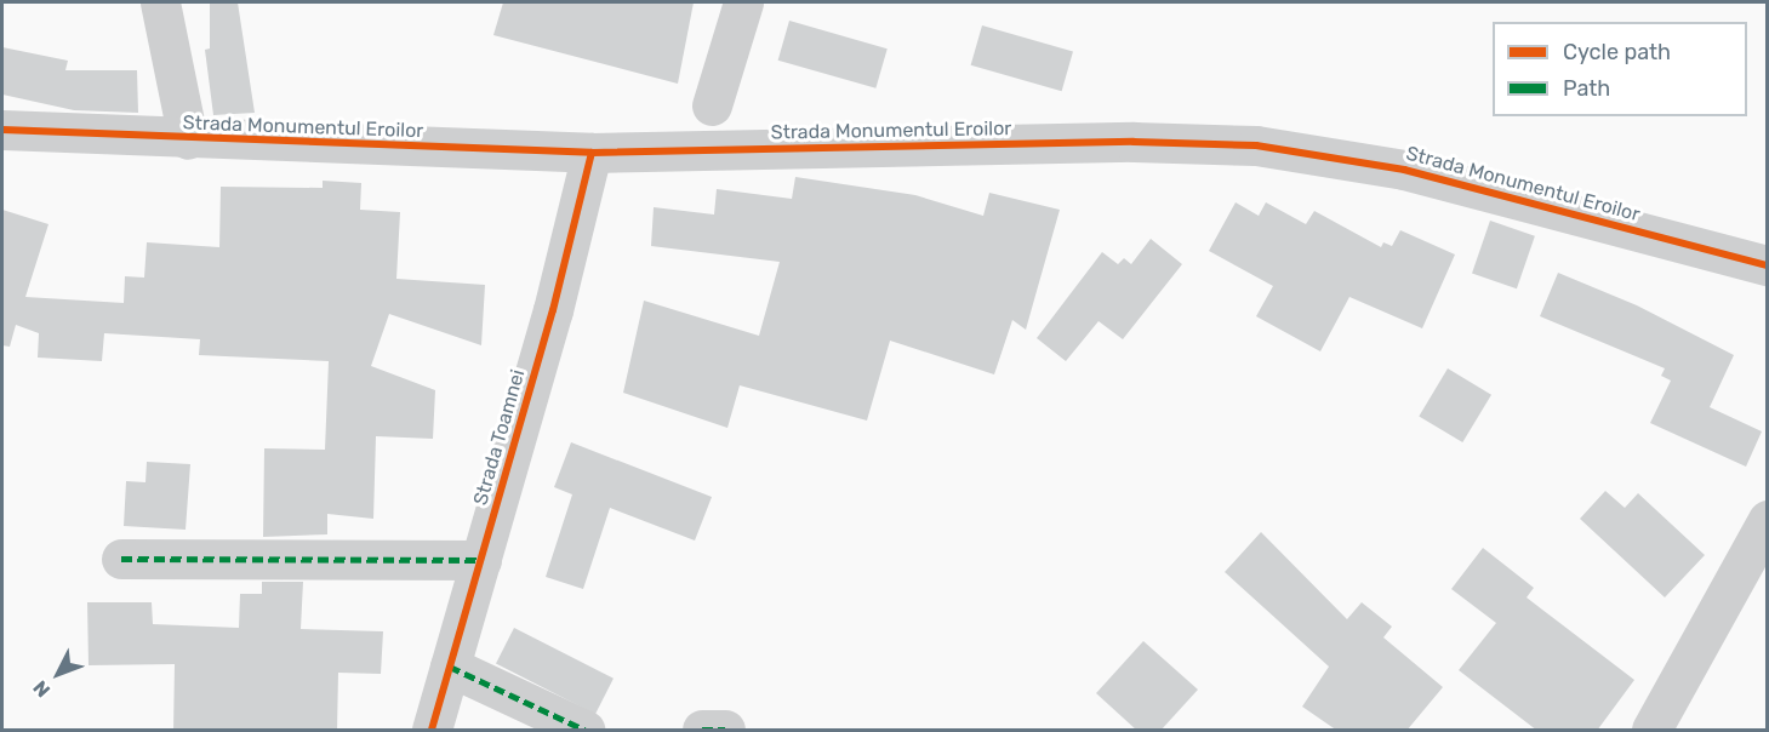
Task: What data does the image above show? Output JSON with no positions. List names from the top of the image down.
{
  "streets": {
    "street": ["Strada Monumentul Eroilor", "Strada Toamnei"]
  },
  "crossings": [
    ["Strada Monumentul Eroilor", "Strada Toamnei"]
  ],
  "legend": ["Cycle path", "Path"],
  "north": "bottom left"
}
